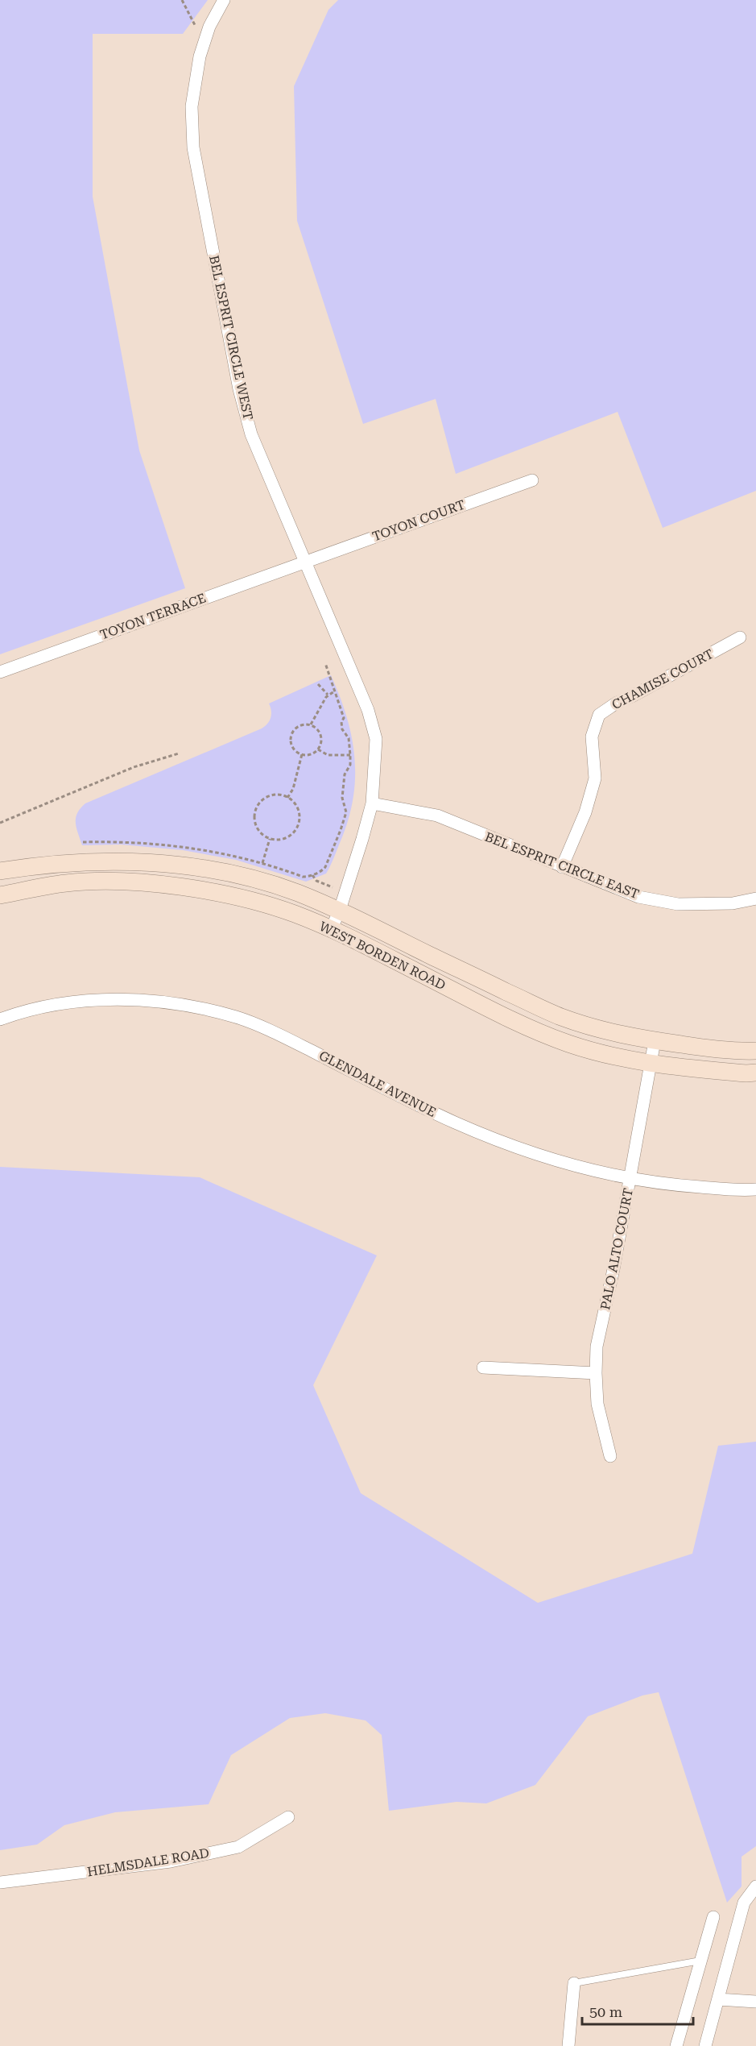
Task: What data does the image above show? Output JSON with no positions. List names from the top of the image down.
{
  "streets": {
    "main road": ["WEST BORDEN ROAD"],
    "street": [
      "BEL ESPRIT CIRCLE WEST",
      "TOYON COURT",
      "TOYON TERRACE",
      "CHAMISE COURT",
      "BEL ESPRIT CIRCLE EAST",
      "GLENDALE AVENUE",
      "PALO ALTO COURT",
      "HELMSDALE ROAD"
    ]
  },
  "crossings": [
    ["BEL ESPRIT CIRCLE WEST", "TOYON COURT"],
    ["BEL ESPRIT CIRCLE WEST", "TOYON TERRACE"],
    ["BEL ESPRIT CIRCLE WEST", "BEL ESPRIT CIRCLE EAST"],
    ["BEL ESPRIT CIRCLE WEST", "WEST BORDEN ROAD"],
    ["TOYON COURT", "TOYON TERRACE"],
    ["CHAMISE COURT", "BEL ESPRIT CIRCLE EAST"],
    ["WEST BORDEN ROAD", "PALO ALTO COURT"],
    ["GLENDALE AVENUE", "PALO ALTO COURT"]
  ],
  "scale_bar": "50 m"
}
